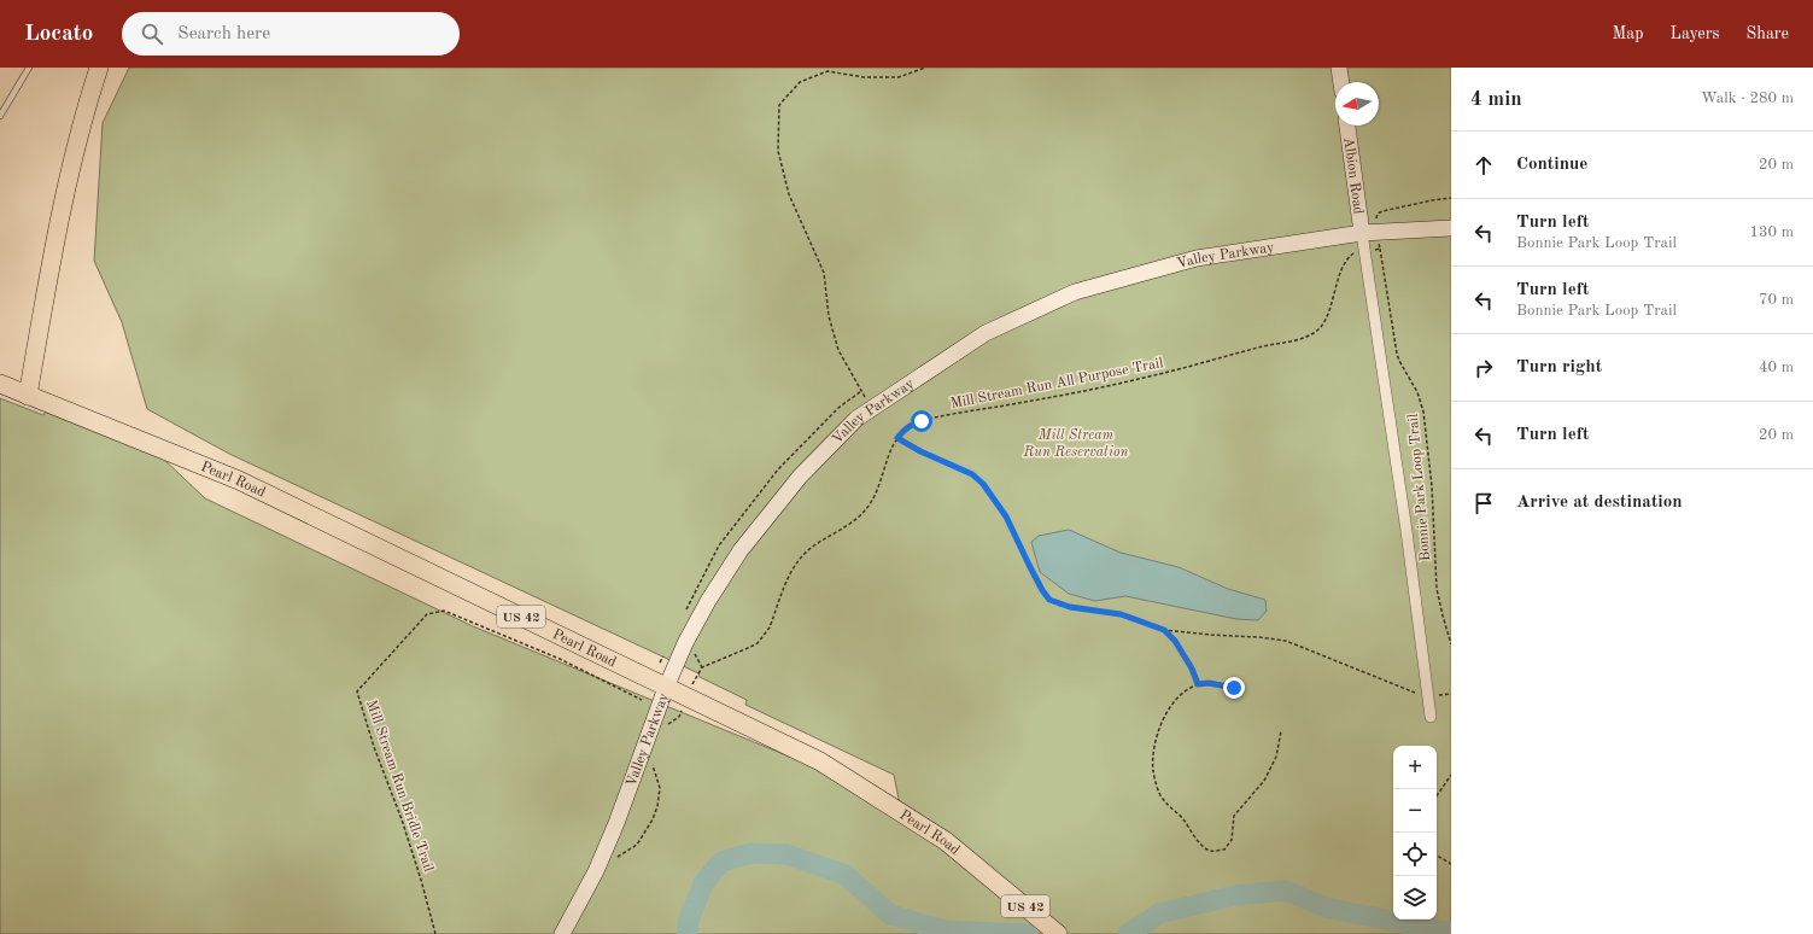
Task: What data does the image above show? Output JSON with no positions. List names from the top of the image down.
{
  "streets": {
    "main road": ["Pearl Road", "US 42"],
    "street": ["Albion Road", "Valley Parkway"],
    "path": ["Mill Stream Run All Purpose Trail", "Bonnie Park Loop Trail", "Mill Stream Run Bridle Trail"]
  },
  "crossings": [
    ["Albion Road", "Valley Parkway"],
    ["Valley Parkway", "Pearl Road"]
  ],
  "parks": ["Mill Stream Run Reservation"],
  "north": "left",
  "page": {
    "header": "Locato",
    "search": "Search here",
    "nav": ["Map", "Layers", "Share"],
    "heading": ["4 min", "Walk · 280 m"],
    "list": [
      ["Continue", "20 m"],
      ["Turn left", "Bonnie Park Loop Trail", "130 m"],
      ["Turn left", "Bonnie Park Loop Trail", "70 m"],
      ["Turn right", "40 m"],
      ["Turn left", "20 m"],
      "Arrive at destination"
    ],
    "map_buttons": ["+", "−"]
  }
}
